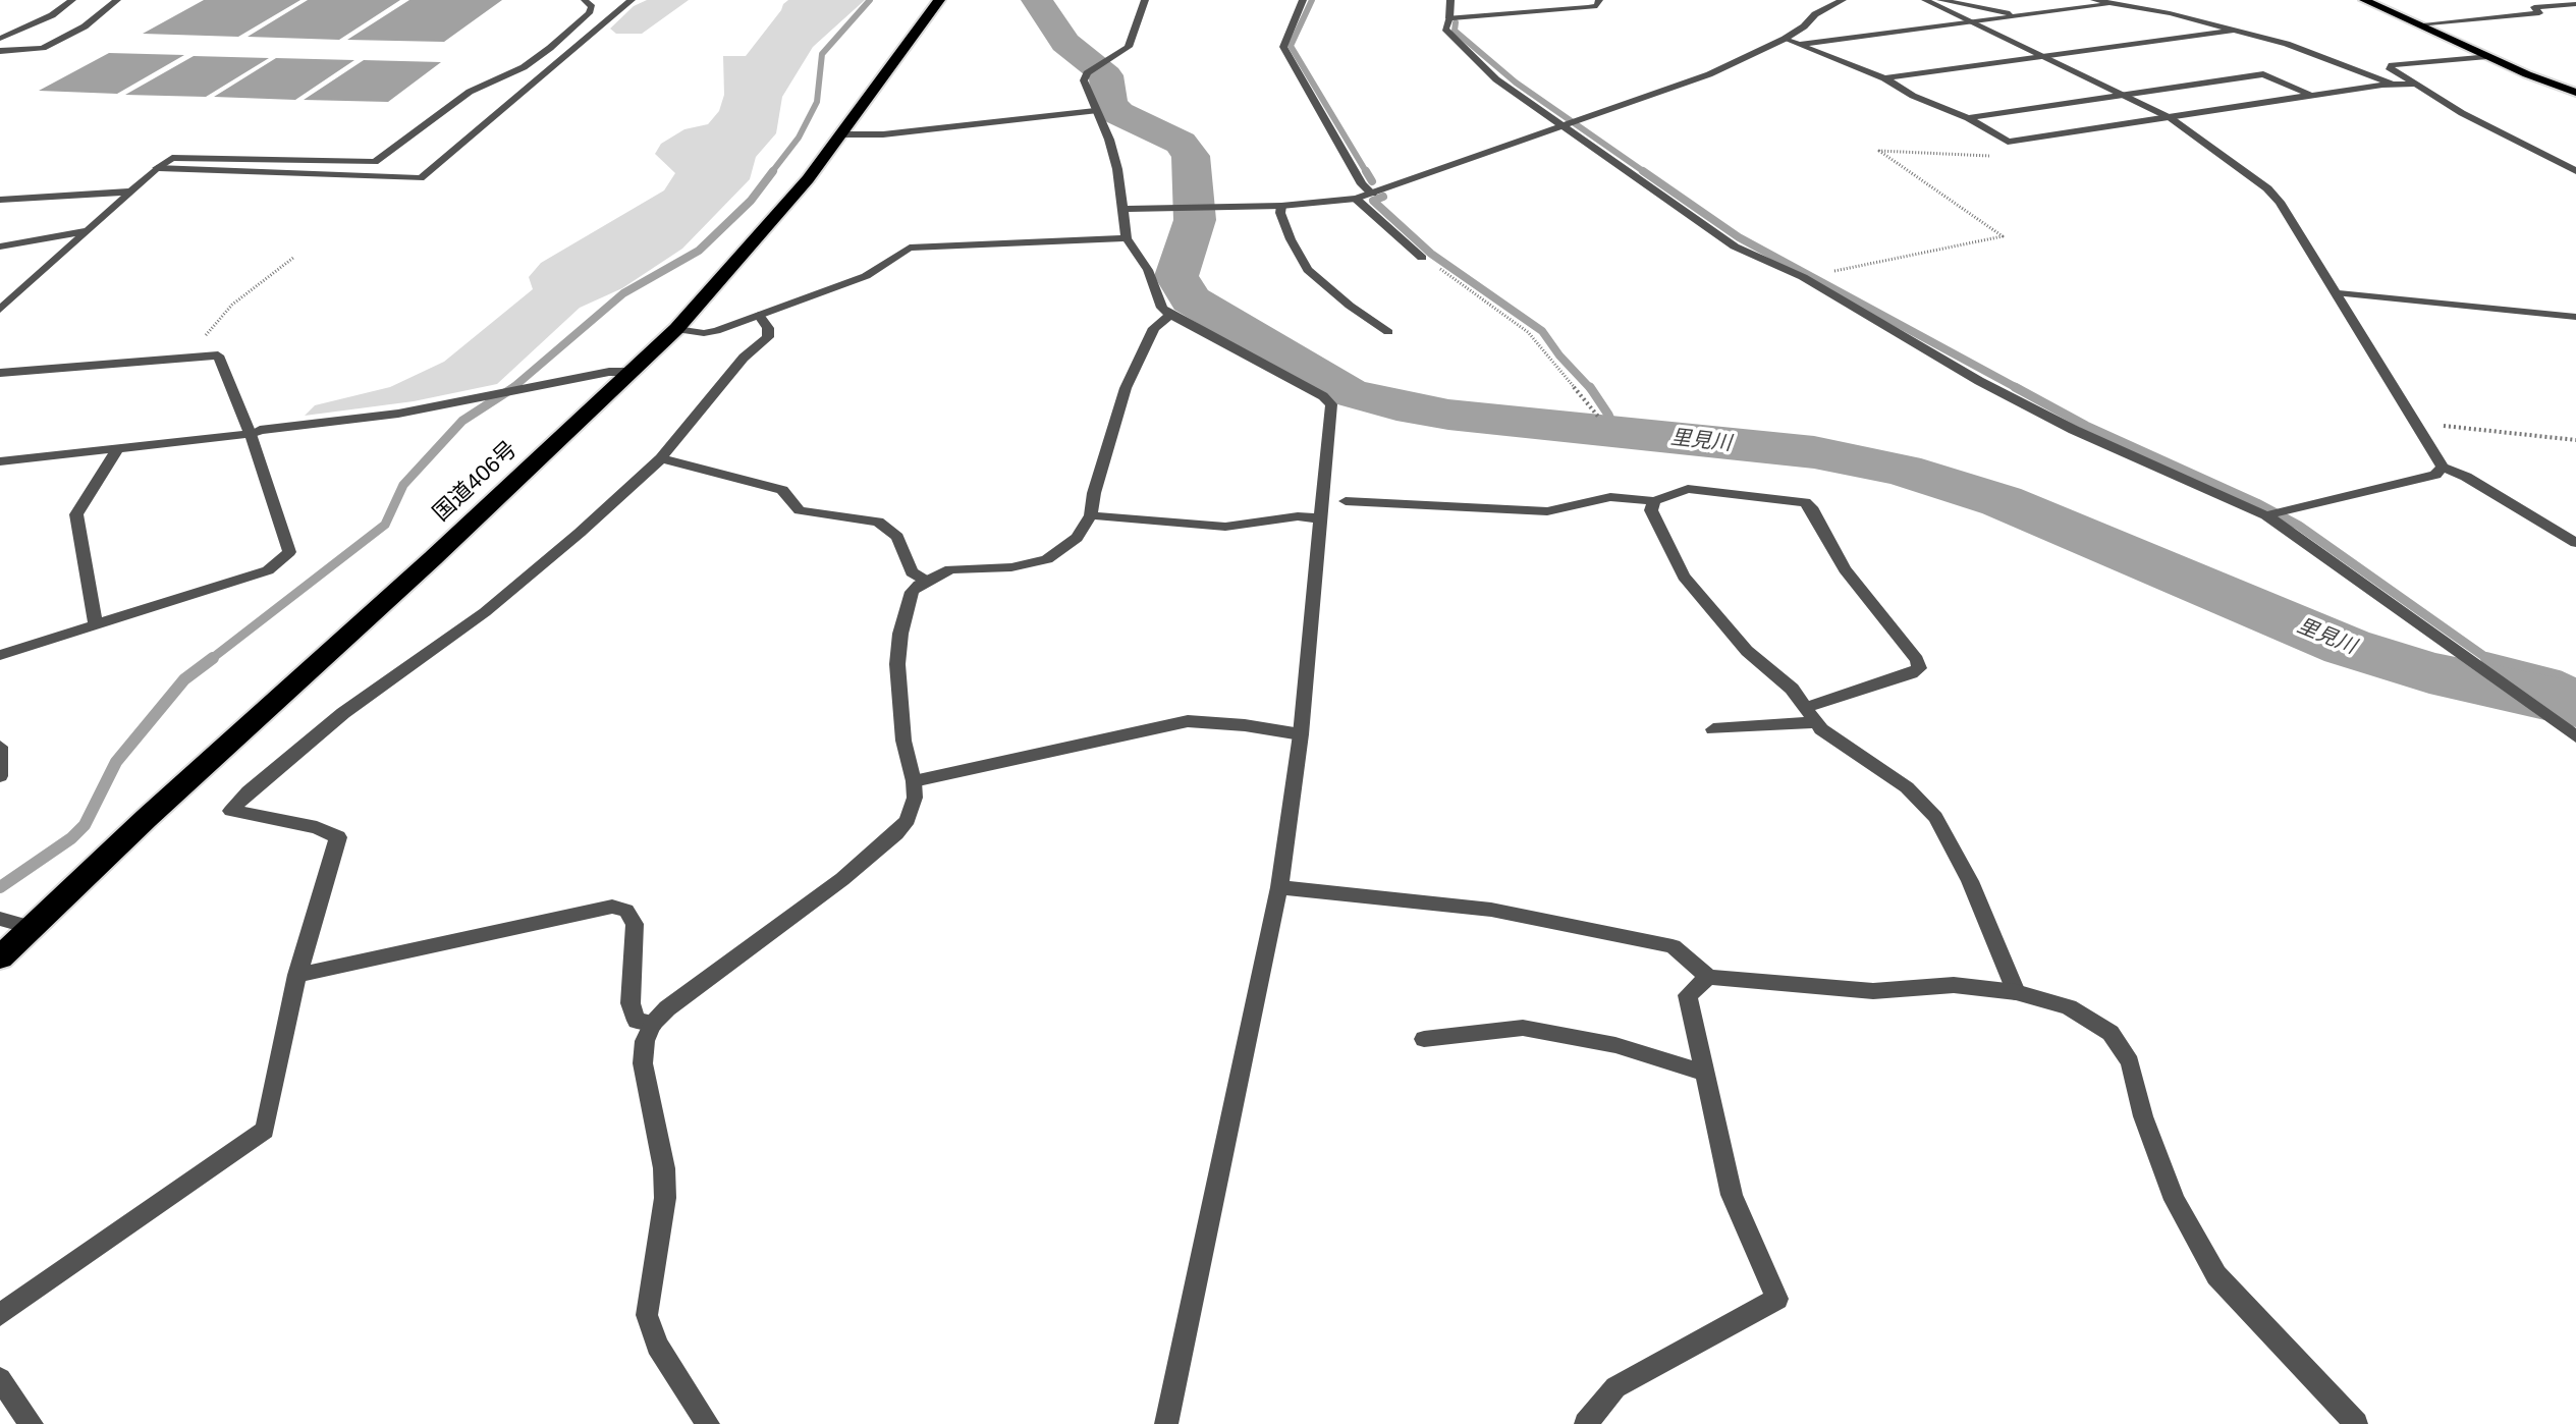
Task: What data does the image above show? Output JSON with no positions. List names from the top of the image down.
{
  "streets": {
    "highway": ["国道406号"]
  },
  "water": ["里見川"]
}
